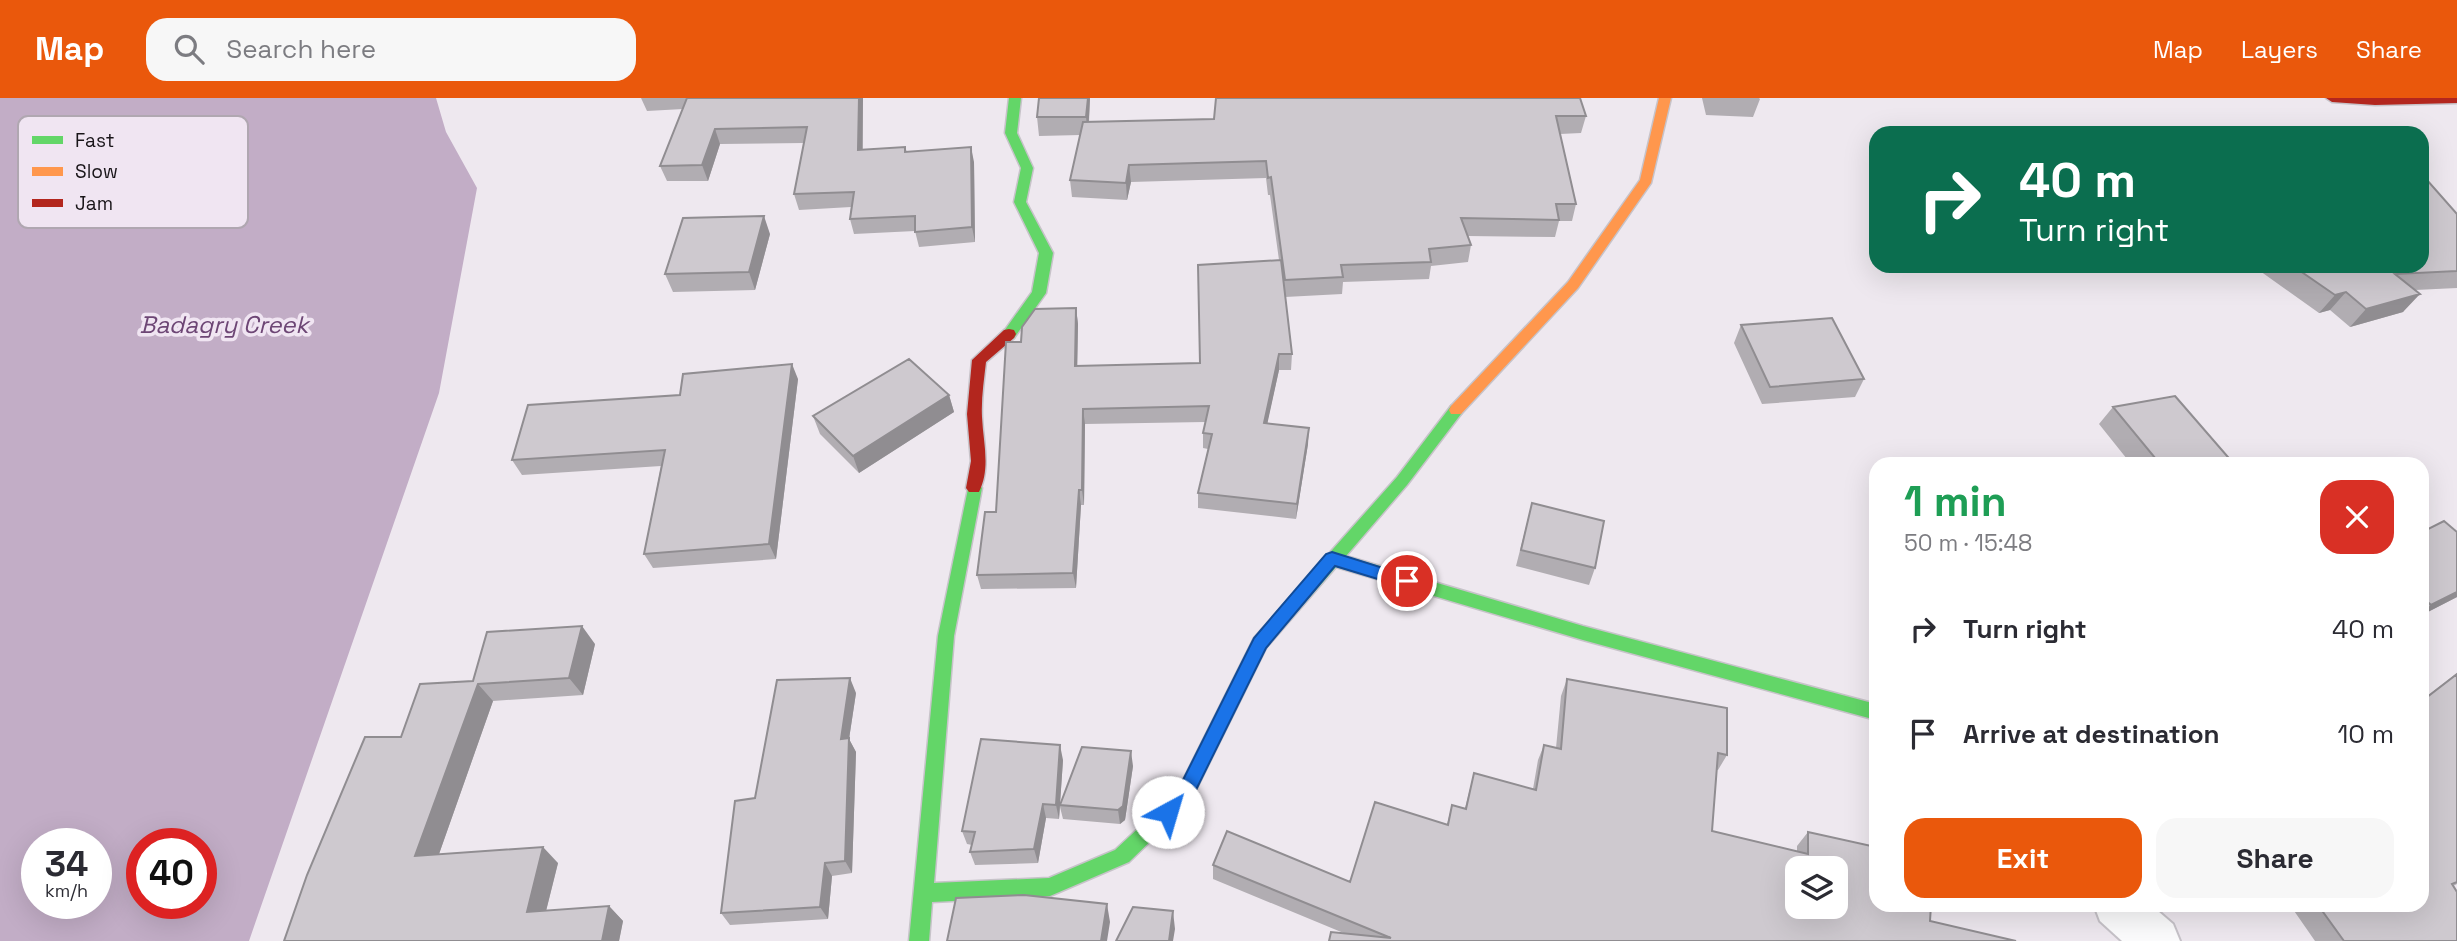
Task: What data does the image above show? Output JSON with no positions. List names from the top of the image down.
{
  "water": ["Badagry Creek"],
  "legend": ["Fast", "Slow", "Jam"],
  "page": {
    "header": "Map",
    "search": "Search here",
    "nav": ["Map", "Layers", "Share"],
    "turn": ["40 m", "Turn right"],
    "heading": ["1 min", "50 m · 15:48"],
    "list": [
      {
        "name": "Turn right",
        "value": "40 m"
      },
      {
        "name": "Arrive at destination",
        "value": "10 m"
      }
    ],
    "buttons": ["Exit", "Share"],
    "speed": "34 km/h",
    "limit": "40"
  }
}
